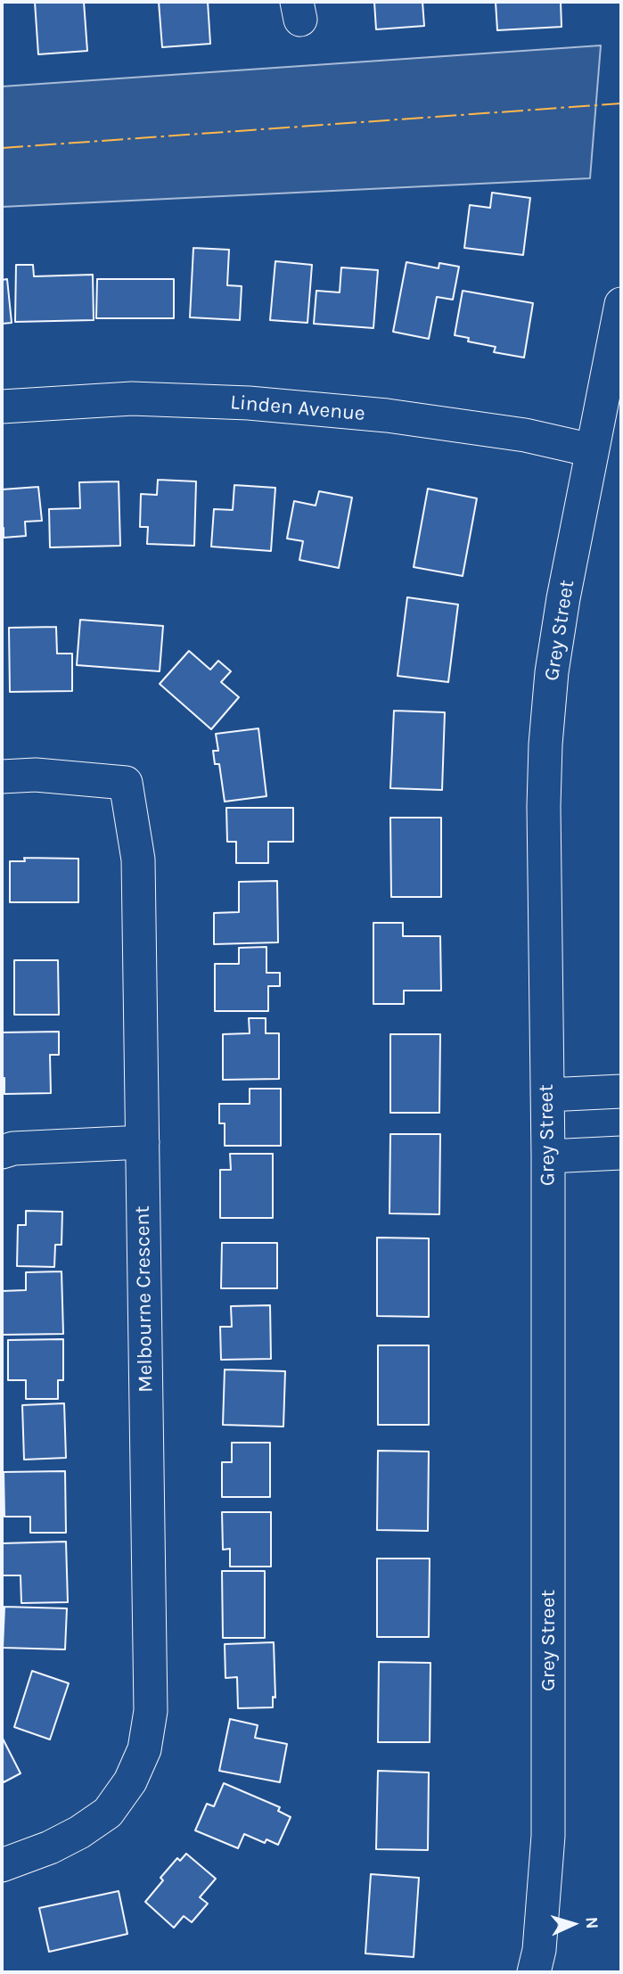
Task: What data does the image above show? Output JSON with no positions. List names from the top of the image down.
{
  "streets": {
    "street": ["Linden Avenue", "Grey Street", "Melbourne Crescent"]
  },
  "crossings": [
    ["Linden Avenue", "Grey Street"]
  ],
  "north": "right"
}
